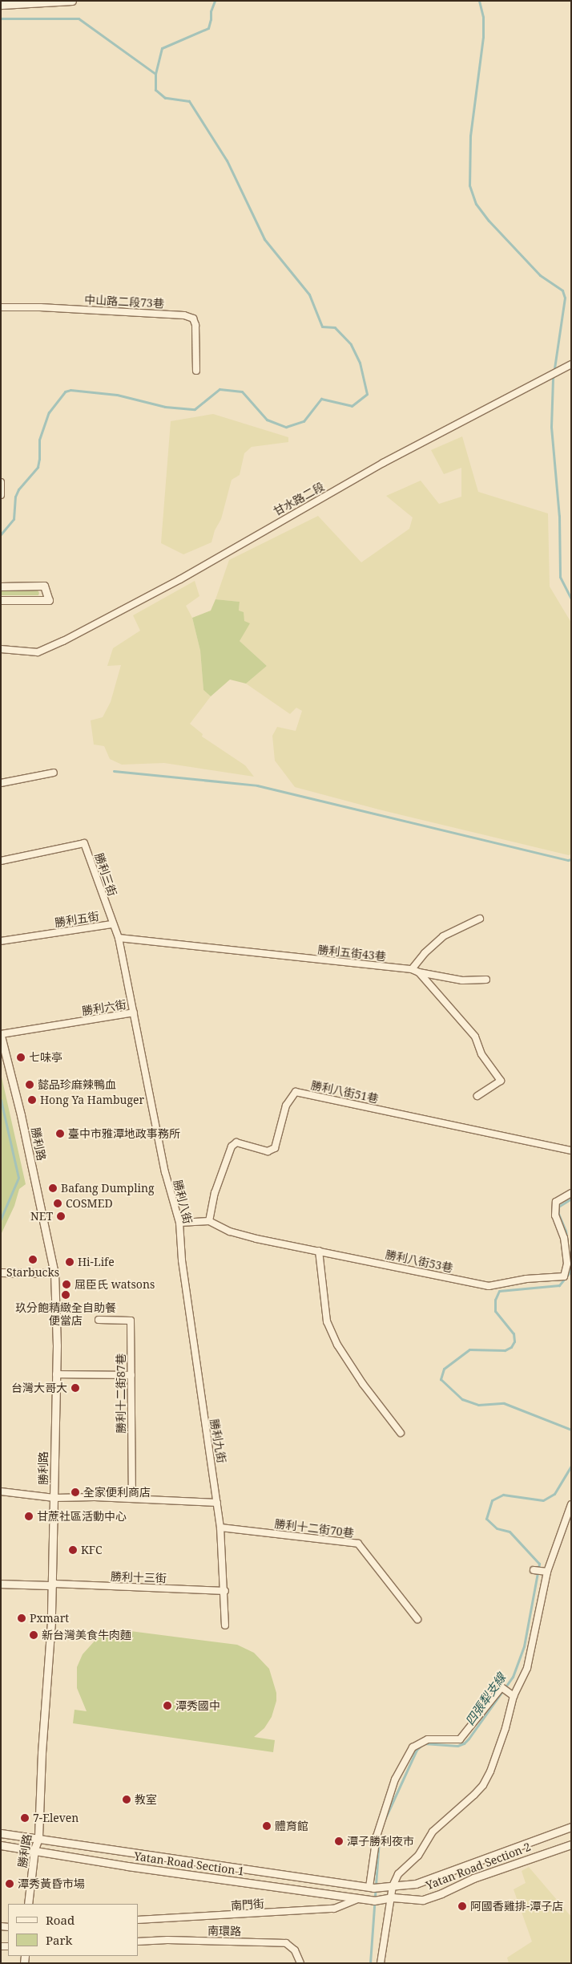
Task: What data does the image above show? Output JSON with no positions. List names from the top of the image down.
{
  "streets": {
    "street": [
      "中山路二段73巷",
      "甘水路二段",
      "勝利三街",
      "勝利五街",
      "勝利五街43巷",
      "勝利六街",
      "勝利八街51巷",
      "勝利路",
      "勝利八街",
      "勝利八街53巷",
      "勝利十二街87巷",
      "勝利九街",
      "勝利十二街70巷",
      "勝利十三街",
      "Yatan Road Section 1",
      "Yatan Road Section 2",
      "南門街",
      "南環路"
    ]
  },
  "crossings": [
    ["勝利三街", "勝利五街"],
    ["勝利五街", "勝利五街43巷"],
    ["勝利五街", "勝利六街"],
    ["勝利六街", "勝利路"],
    ["勝利六街", "勝利八街"],
    ["勝利八街51巷", "勝利八街53巷"],
    ["勝利路", "勝利十三街"],
    ["勝利路", "Yatan Road Section 1"],
    ["勝利八街", "勝利八街53巷"],
    ["勝利八街", "勝利九街"],
    ["勝利九街", "勝利十二街70巷"],
    ["勝利九街", "勝利十三街"],
    ["Yatan Road Section 1", "Yatan Road Section 2"],
    ["Yatan Road Section 1", "南門街"]
  ],
  "water": ["四張犁支線"],
  "places": [
    "七味亭",
    "懿品珍麻辣鴨血",
    "Hong Ya Hambuger",
    "臺中市雅潭地政事務所",
    "Bafang Dumpling",
    "COSMED",
    "NET",
    "Starbucks",
    "Hi-Life",
    "屈臣氏 watsons",
    "玖分飽精緻全自助餐 便當店",
    "台灣大哥大",
    "全家便利商店",
    "甘蔗社區活動中心",
    "KFC",
    "Pxmart",
    "新台灣美食牛肉麵",
    "潭秀國中",
    "教室",
    "7-Eleven",
    "體育館",
    "潭子勝利夜市",
    "潭秀黃昏市場",
    "阿國香雞排-潭子店"
  ],
  "legend": ["Road", "Park"]
}
